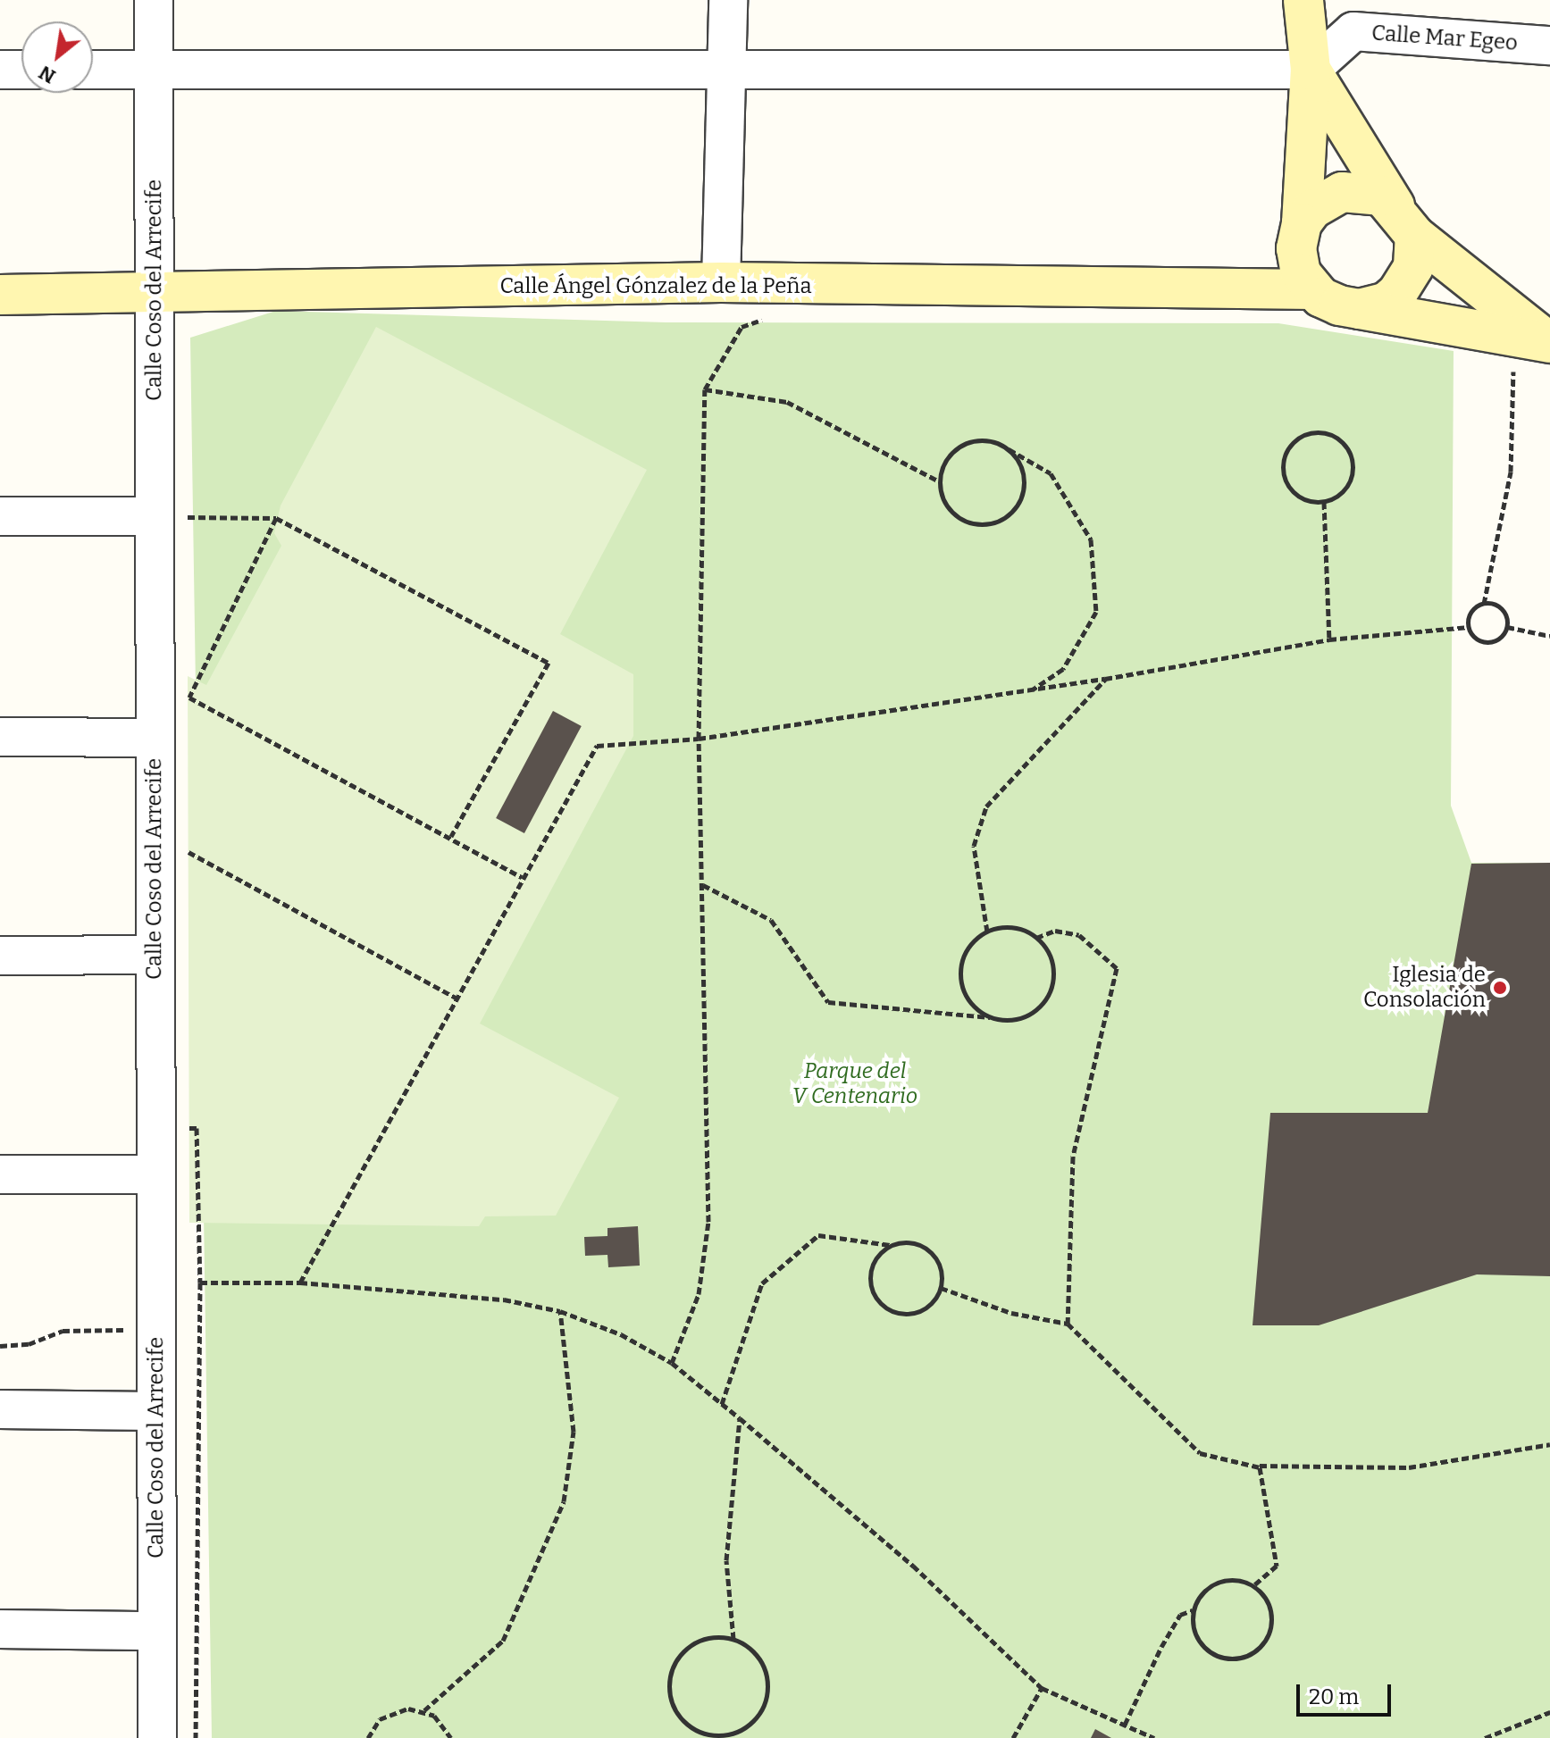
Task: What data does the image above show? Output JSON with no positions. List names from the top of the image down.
{
  "streets": {
    "street": ["Calle Mar Egeo", "Calle Ángel Gónzalez de la Peña", "Calle Coso del Arrecife"]
  },
  "crossings": [
    ["Calle Ángel Gónzalez de la Peña", "Calle Coso del Arrecife"]
  ],
  "parks": ["Parque del V Centenario"],
  "places": ["Iglesia de Consolación"],
  "scale_bar": "20 m",
  "north": "bottom left"
}
